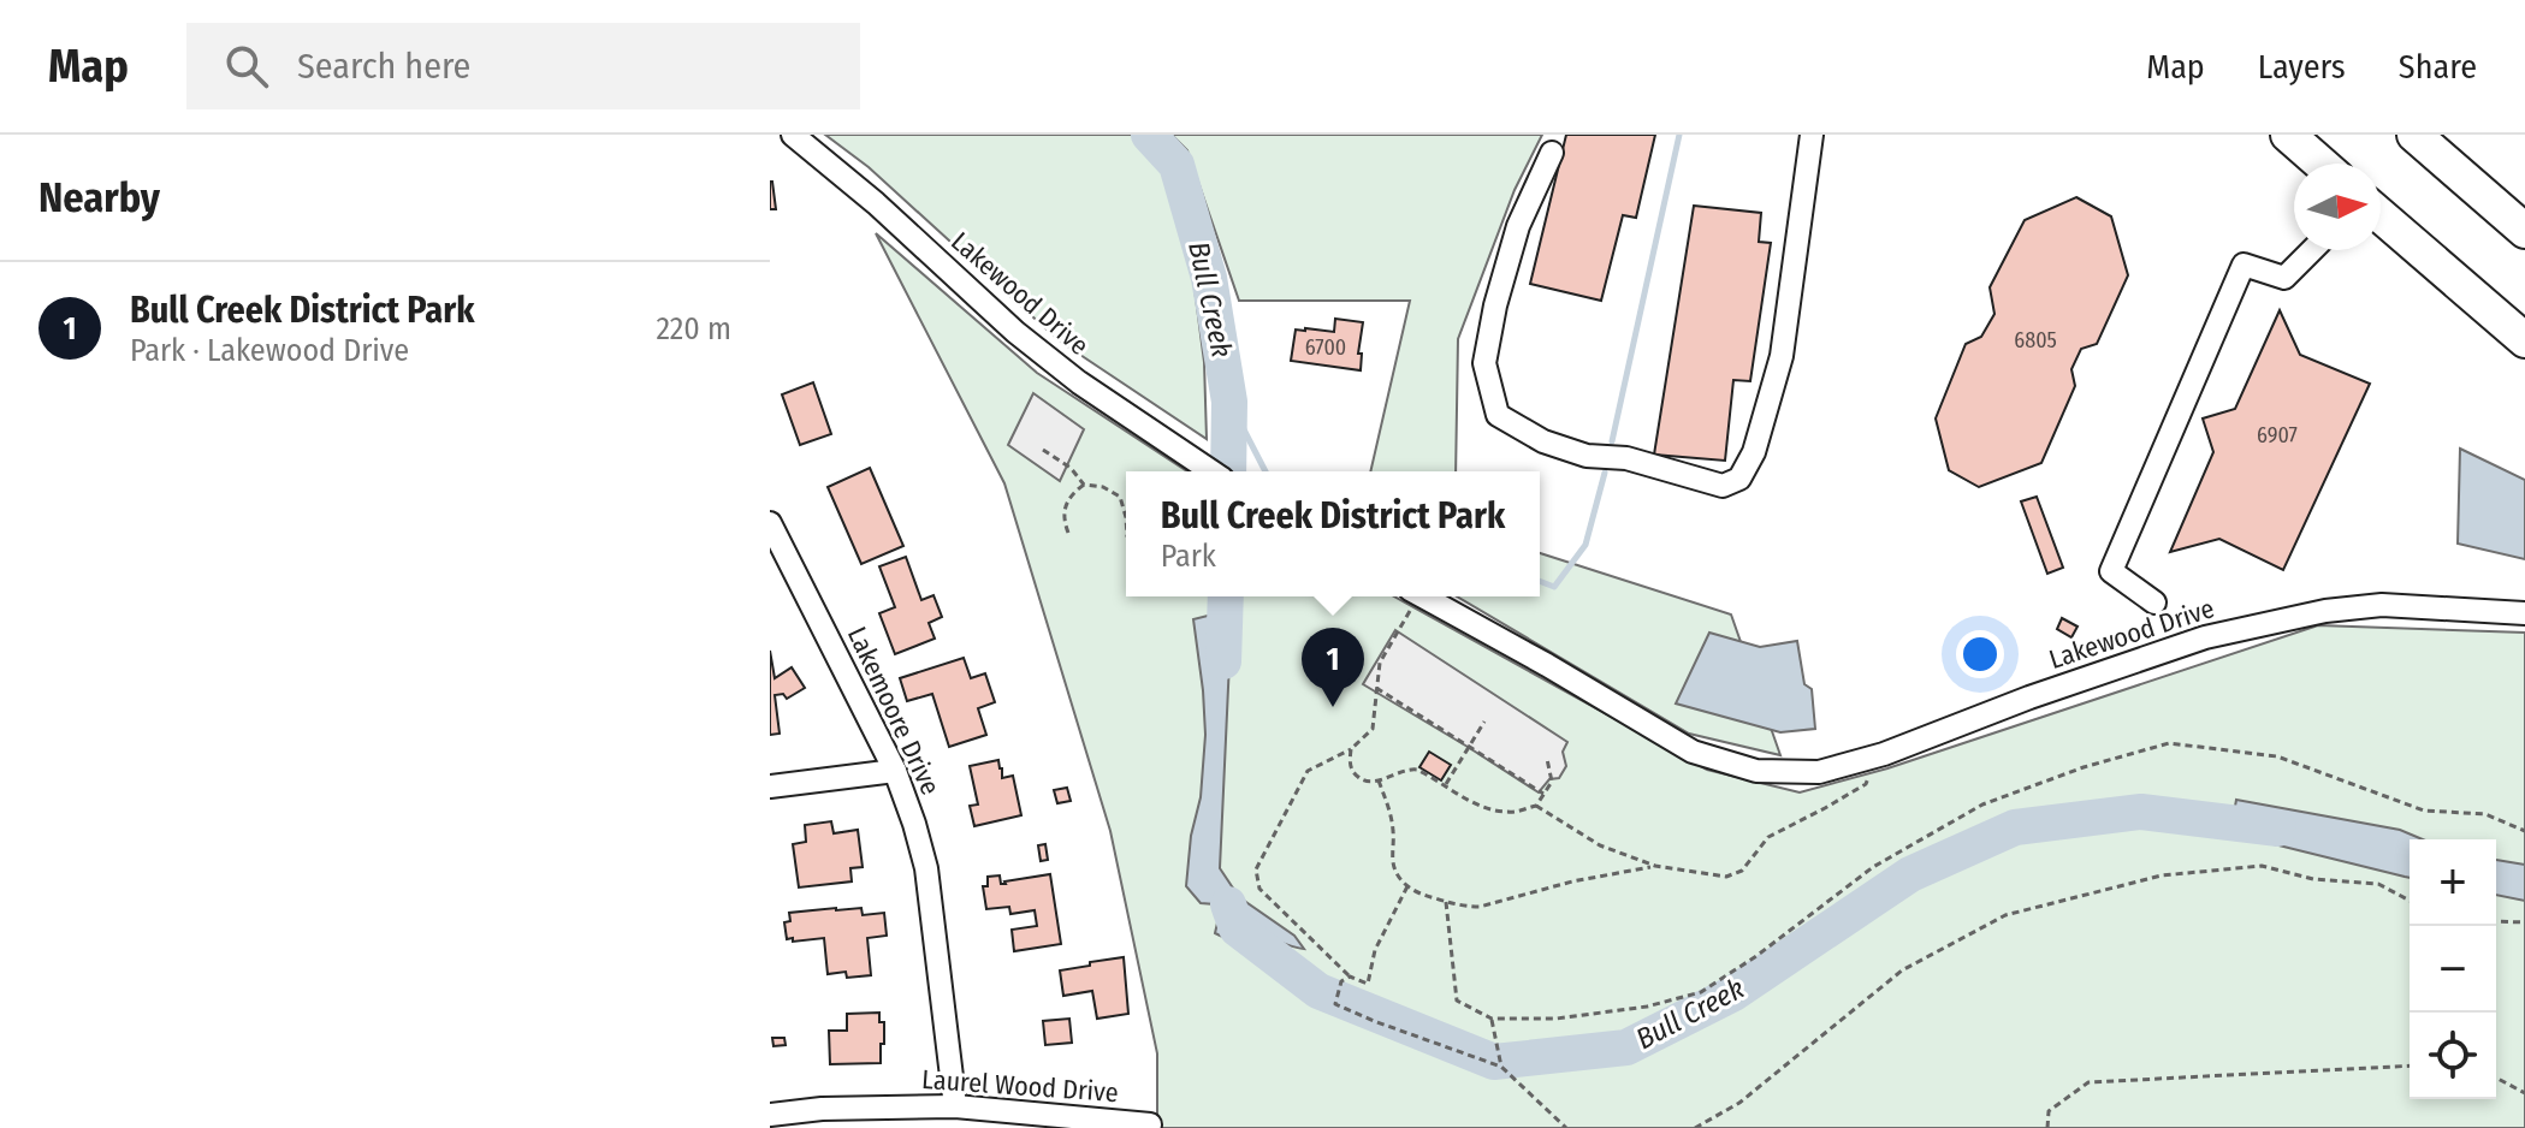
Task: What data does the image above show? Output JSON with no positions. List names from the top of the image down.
{
  "streets": {
    "street": ["Lakewood Drive", "Lakemoore Drive", "Laurel Wood Drive"]
  },
  "crossings": [
    ["Lakemoore Drive", "Laurel Wood Drive"]
  ],
  "water": ["Bull Creek"],
  "house_numbers": ["6805", "6700", "6907"],
  "north": "right",
  "page": {
    "header": "Map",
    "search": "Search here",
    "nav": ["Map", "Layers", "Share"],
    "heading": "Nearby",
    "list": [
      {
        "mark": "1",
        "name": "Bull Creek District Park",
        "note": "Park · Lakewood Drive",
        "value": "220 m"
      }
    ],
    "popup": ["Bull Creek District Park", "Park"],
    "pins": "1",
    "map_buttons": ["+", "−"]
  }
}
